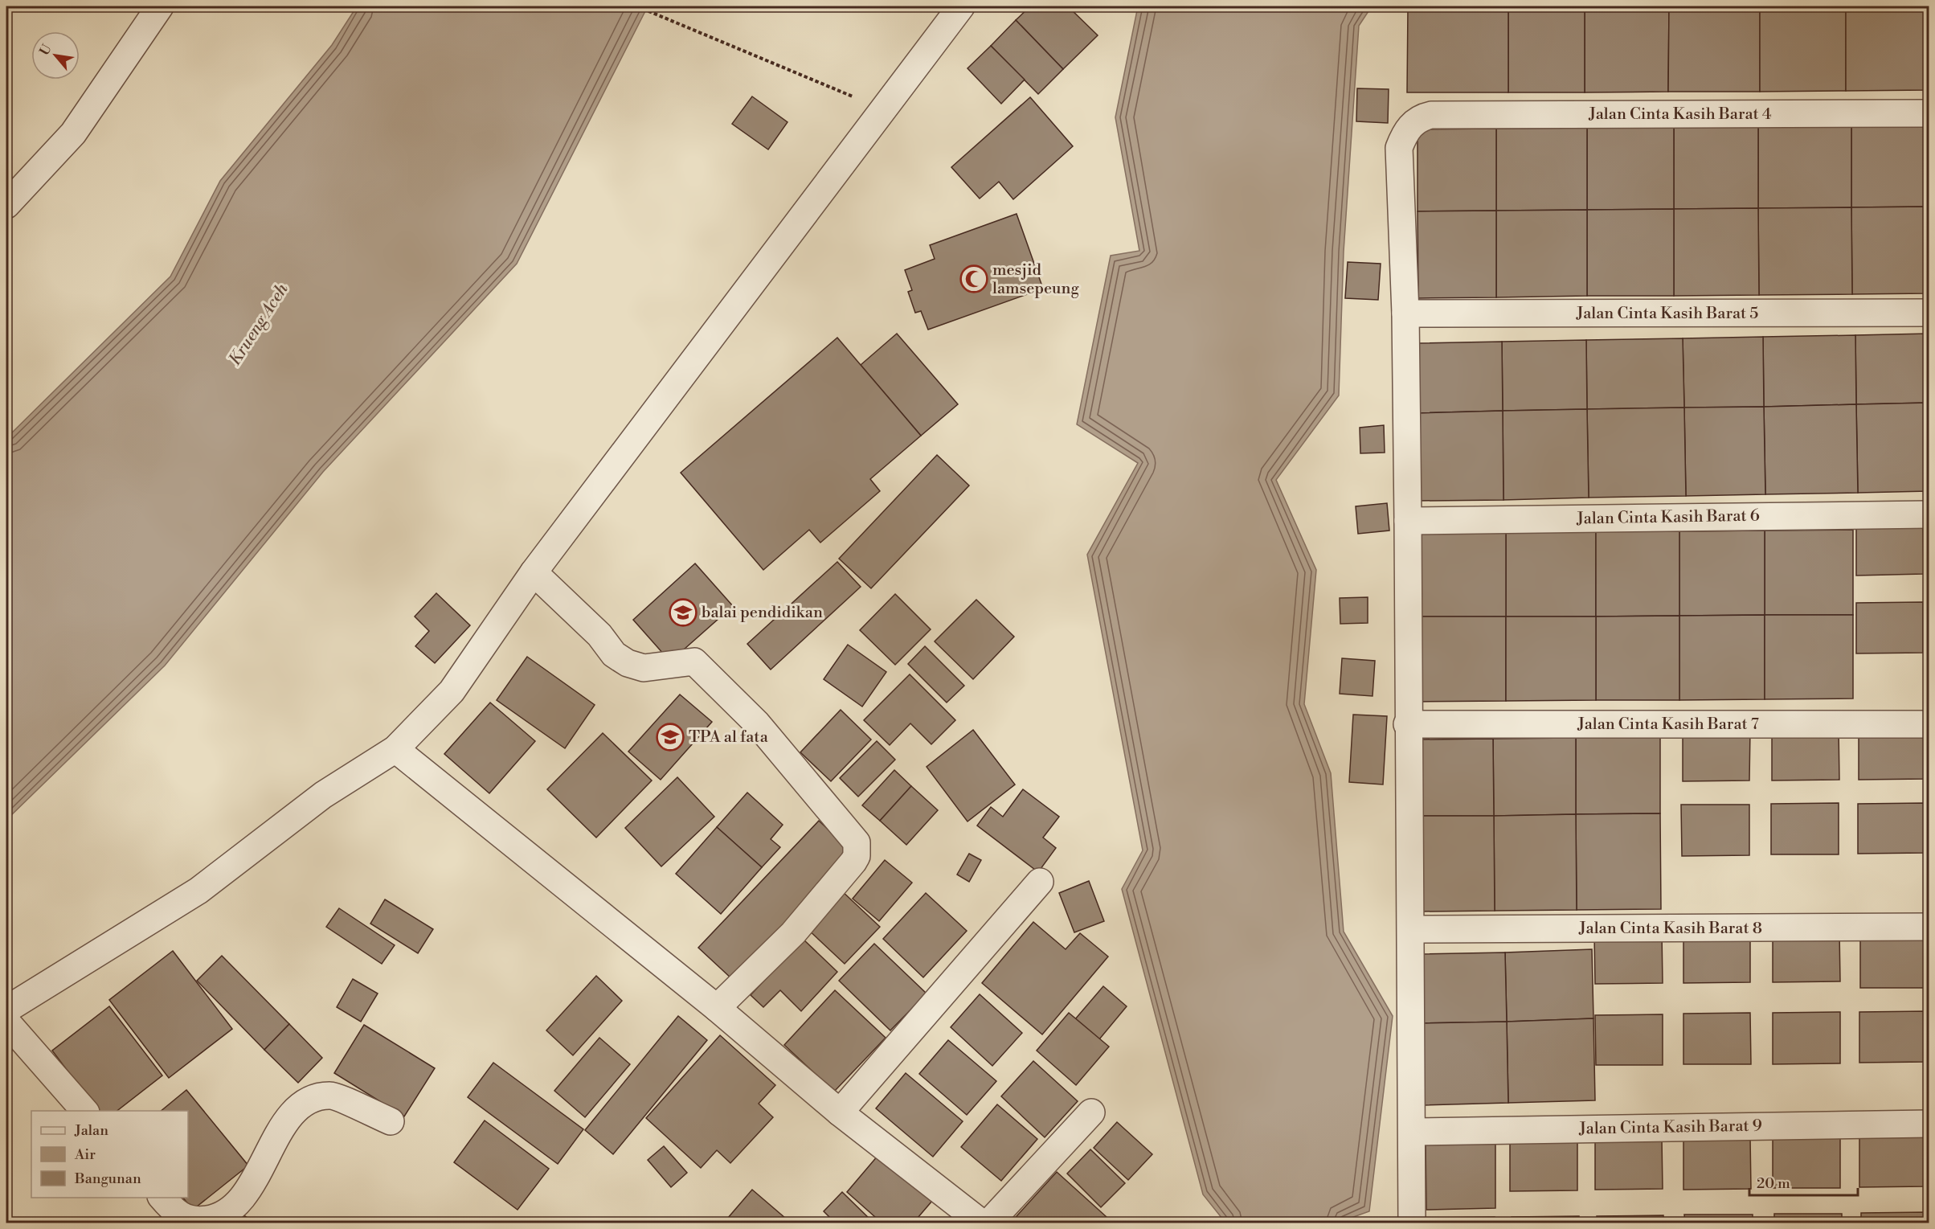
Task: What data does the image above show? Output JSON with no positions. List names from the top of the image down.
{
  "streets": {
    "street": [
      "Jalan Cinta Kasih Barat 4",
      "Jalan Cinta Kasih Barat 5",
      "Jalan Cinta Kasih Barat 6",
      "Jalan Cinta Kasih Barat 7",
      "Jalan Cinta Kasih Barat 8",
      "Jalan Cinta Kasih Barat 9"
    ]
  },
  "crossings": [
    ["Jalan Cinta Kasih Barat 4", "Jalan Cinta Kasih Barat 5"]
  ],
  "water": ["Krueng Aceh"],
  "places": {
    "mosque": ["mesjid lamsepeung"],
    "school or university": ["balai pendidikan", "TPA al fata"]
  },
  "legend": ["Jalan", "Air", "Bangunan"],
  "scale_bar": "20 m",
  "north": "top left"
}
